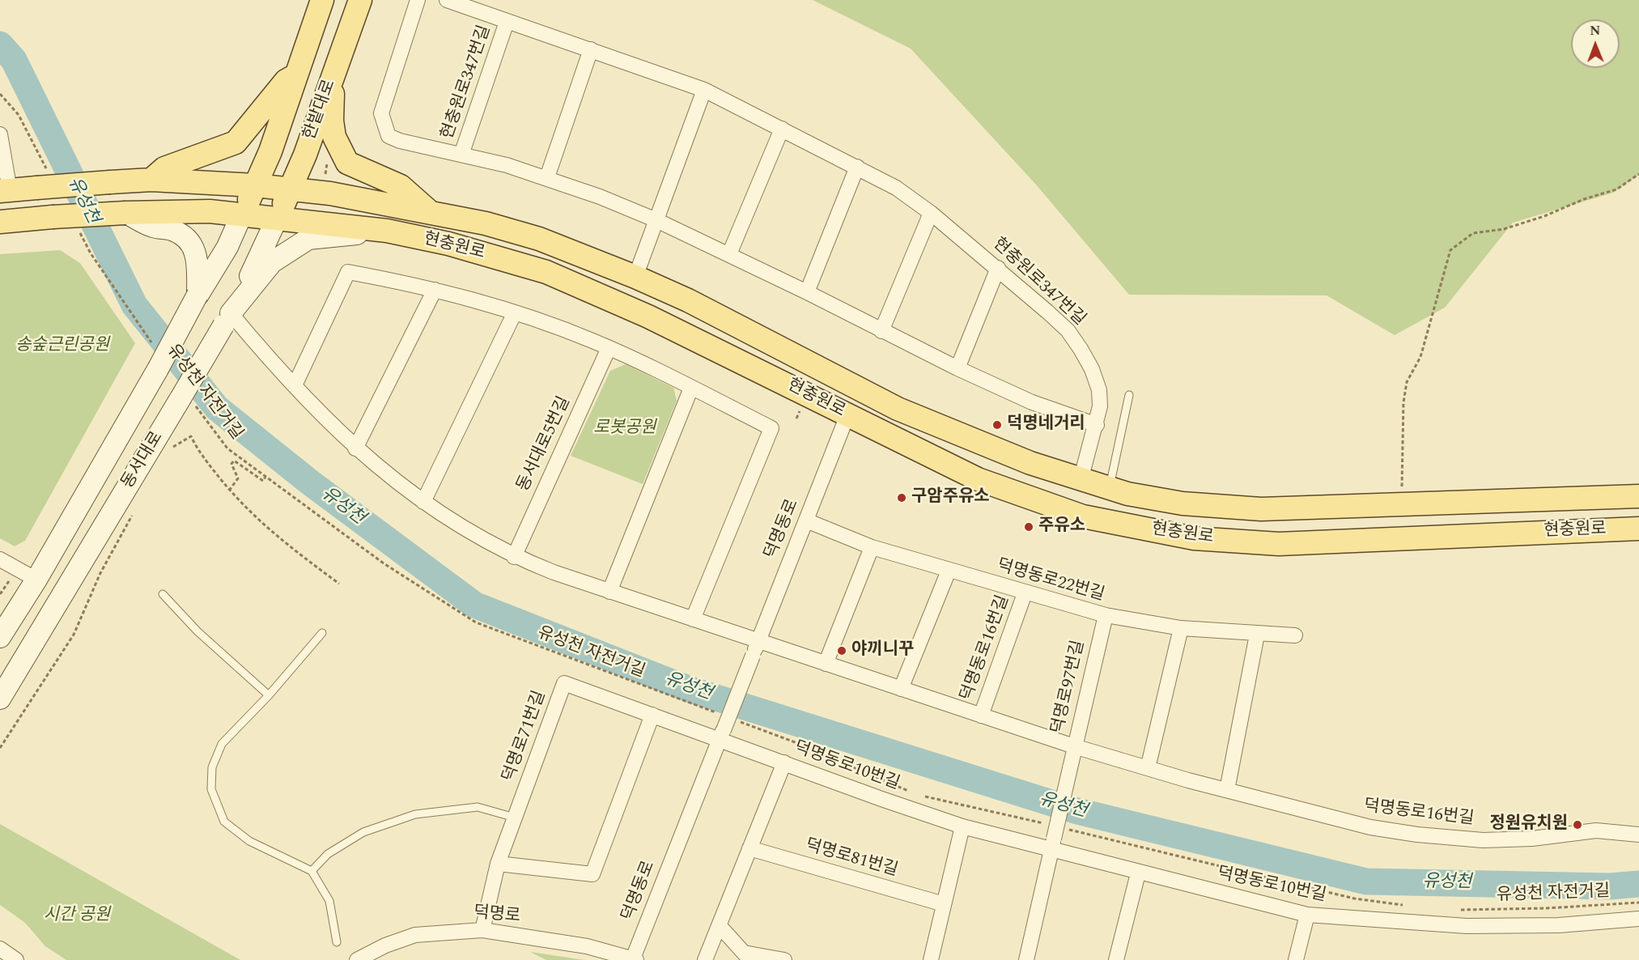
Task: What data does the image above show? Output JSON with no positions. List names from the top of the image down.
{
  "streets": {
    "main road": ["한밭대로", "현충원로"],
    "street": [
      "현충원로347번길",
      "동서대로5번길",
      "동서대로",
      "덕명동로",
      "덕명동로22번길",
      "덕명동로16번길",
      "덕명로97번길",
      "덕명로71번길",
      "덕명동로10번길",
      "덕명로81번길",
      "덕명로"
    ],
    "path": ["유성천 자전거길"]
  },
  "crossings": [
    ["현충원로347번길", "현충원로"],
    ["한밭대로", "현충원로"],
    ["한밭대로", "동서대로"],
    ["현충원로", "동서대로"],
    ["현충원로", "덕명동로"],
    ["유성천 자전거길", "동서대로"],
    ["덕명동로", "덕명동로22번길"],
    ["덕명동로", "덕명동로16번길"],
    ["덕명동로", "덕명로71번길"],
    ["덕명동로", "덕명동로10번길"],
    ["덕명동로", "덕명로"],
    ["덕명동로22번길", "덕명동로16번길"],
    ["덕명동로22번길", "덕명로97번길"],
    ["덕명동로16번길", "덕명로97번길"],
    ["덕명로97번길", "덕명동로10번길"],
    ["덕명로71번길", "덕명동로10번길"],
    ["덕명로71번길", "덕명로"]
  ],
  "water": ["유성천"],
  "parks": ["송숲근린공원", "로봇공원", "시간 공원"],
  "places": [
    "덕명네거리",
    "구암주유소",
    "주유소",
    "야끼니꾸",
    "정원유치원"
  ],
  "north": "top"
}
